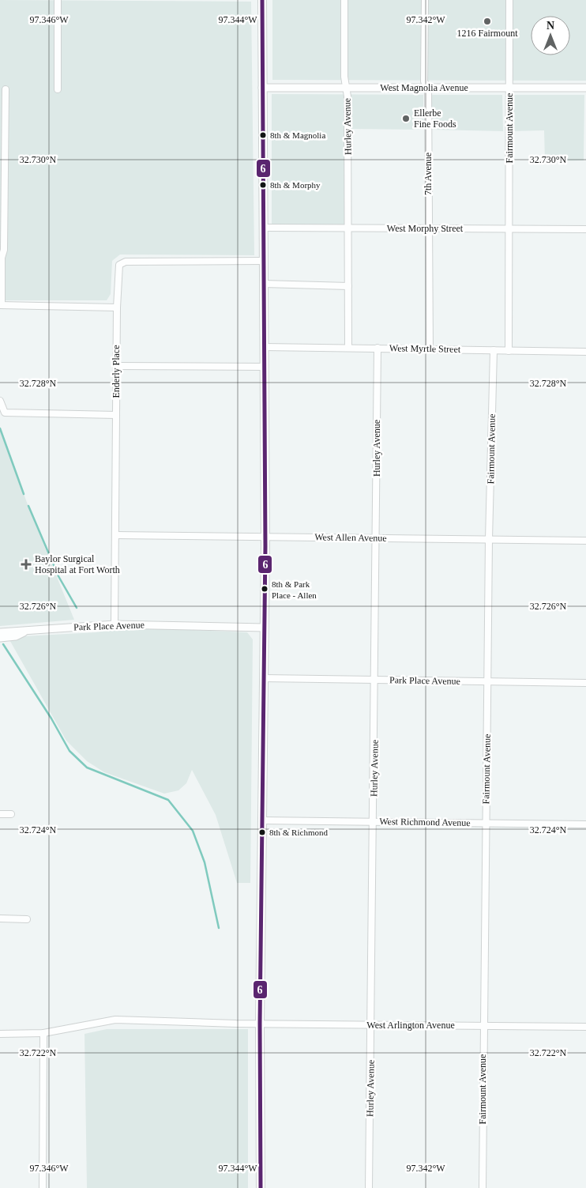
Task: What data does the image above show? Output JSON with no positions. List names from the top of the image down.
{
  "streets": {
    "street": [
      "West Magnolia Avenue",
      "Hurley Avenue",
      "Fairmount Avenue",
      "7th Avenue",
      "West Morphy Street",
      "West Myrtle Street",
      "Enderly Place",
      "West Allen Avenue",
      "Park Place Avenue",
      "West Richmond Avenue",
      "West Arlington Avenue"
    ]
  },
  "crossings": [
    ["West Magnolia Avenue", "Hurley Avenue"],
    ["West Magnolia Avenue", "Fairmount Avenue"],
    ["West Magnolia Avenue", "7th Avenue"],
    ["Hurley Avenue", "West Morphy Street"],
    ["Hurley Avenue", "West Myrtle Street"],
    ["Hurley Avenue", "West Allen Avenue"],
    ["Hurley Avenue", "Park Place Avenue"],
    ["Hurley Avenue", "West Richmond Avenue"],
    ["Hurley Avenue", "West Arlington Avenue"],
    ["Fairmount Avenue", "West Morphy Street"],
    ["Fairmount Avenue", "West Myrtle Street"],
    ["Fairmount Avenue", "West Allen Avenue"],
    ["Fairmount Avenue", "Park Place Avenue"],
    ["Fairmount Avenue", "West Richmond Avenue"],
    ["Fairmount Avenue", "West Arlington Avenue"],
    ["7th Avenue", "West Morphy Street"],
    ["7th Avenue", "West Myrtle Street"],
    ["Enderly Place", "West Allen Avenue"],
    ["Enderly Place", "Park Place Avenue"]
  ],
  "places": {
    "other": [
      "1216 Fairmount",
      "Ellerbe Fine Foods",
      "8th & Magnolia",
      "8th & Morphy",
      "8th & Park Place - Allen",
      "8th & Richmond"
    ],
    "health": ["Baylor Surgical Hospital at Fort Worth"]
  },
  "lines": ["transit line 6"],
  "north": "top",
  "coordinates": [
    "97.346°W",
    "97.344°W",
    "97.342°W",
    "32.730°N",
    "32.728°N",
    "32.726°N",
    "32.724°N",
    "32.722°N"
  ]
}
